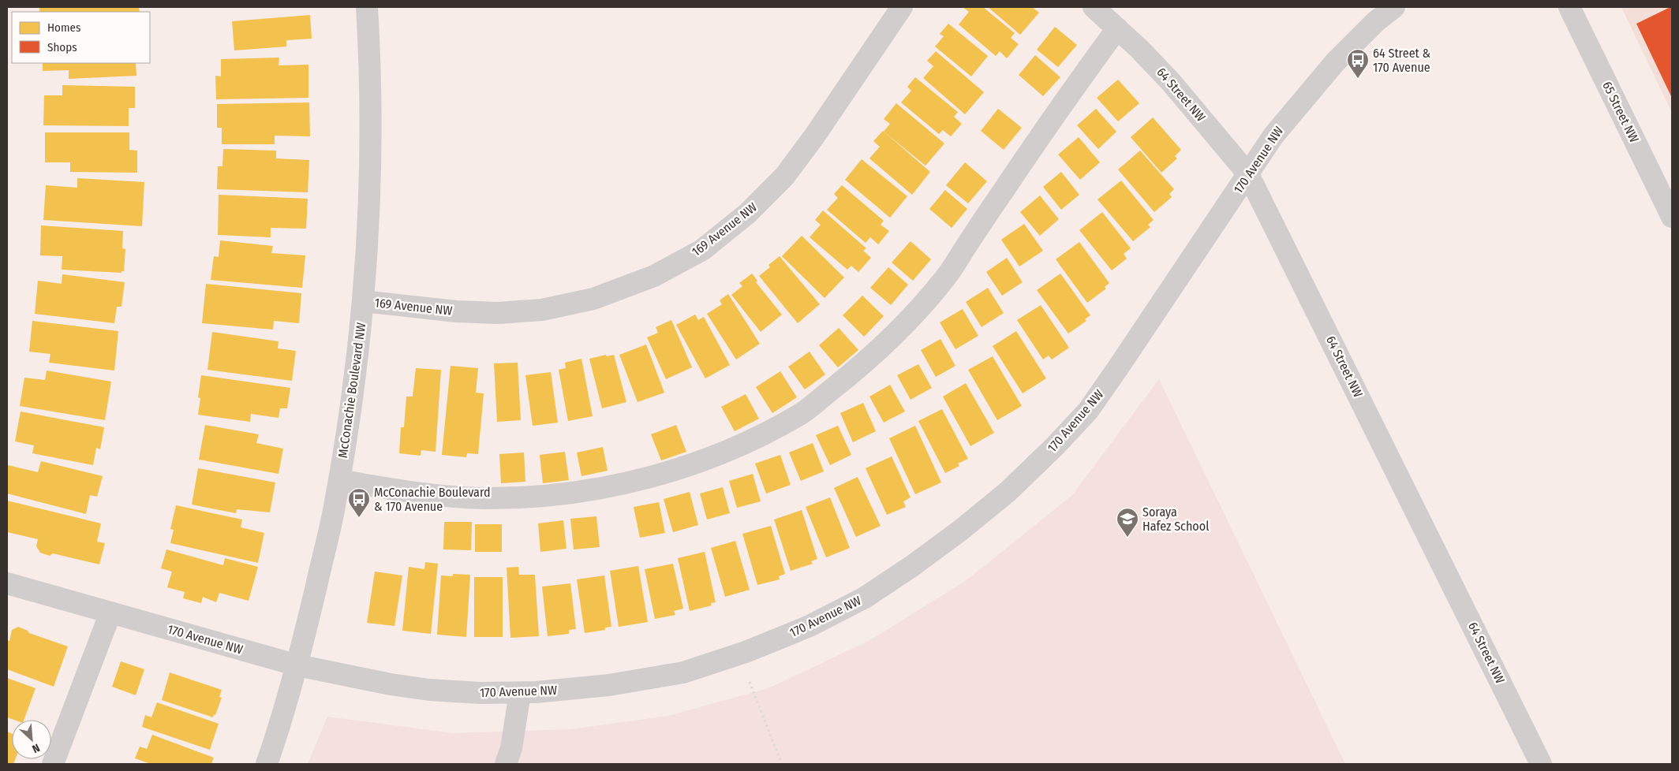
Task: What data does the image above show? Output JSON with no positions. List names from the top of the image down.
{
  "streets": {
    "street": [
      "64 Street NW",
      "65 Street NW",
      "170 Avenue NW",
      "169 Avenue NW",
      "McConachie Boulevard NW"
    ]
  },
  "crossings": [
    ["64 Street NW", "170 Avenue NW"],
    ["170 Avenue NW", "McConachie Boulevard NW"],
    ["169 Avenue NW", "McConachie Boulevard NW"]
  ],
  "places": {
    "bus stop": ["64 Street & 170 Avenue", "McConachie Boulevard & 170 Avenue"],
    "school or university": ["Soraya Hafez School"]
  },
  "legend": ["Homes", "Shops"],
  "north": "bottom right"
}
